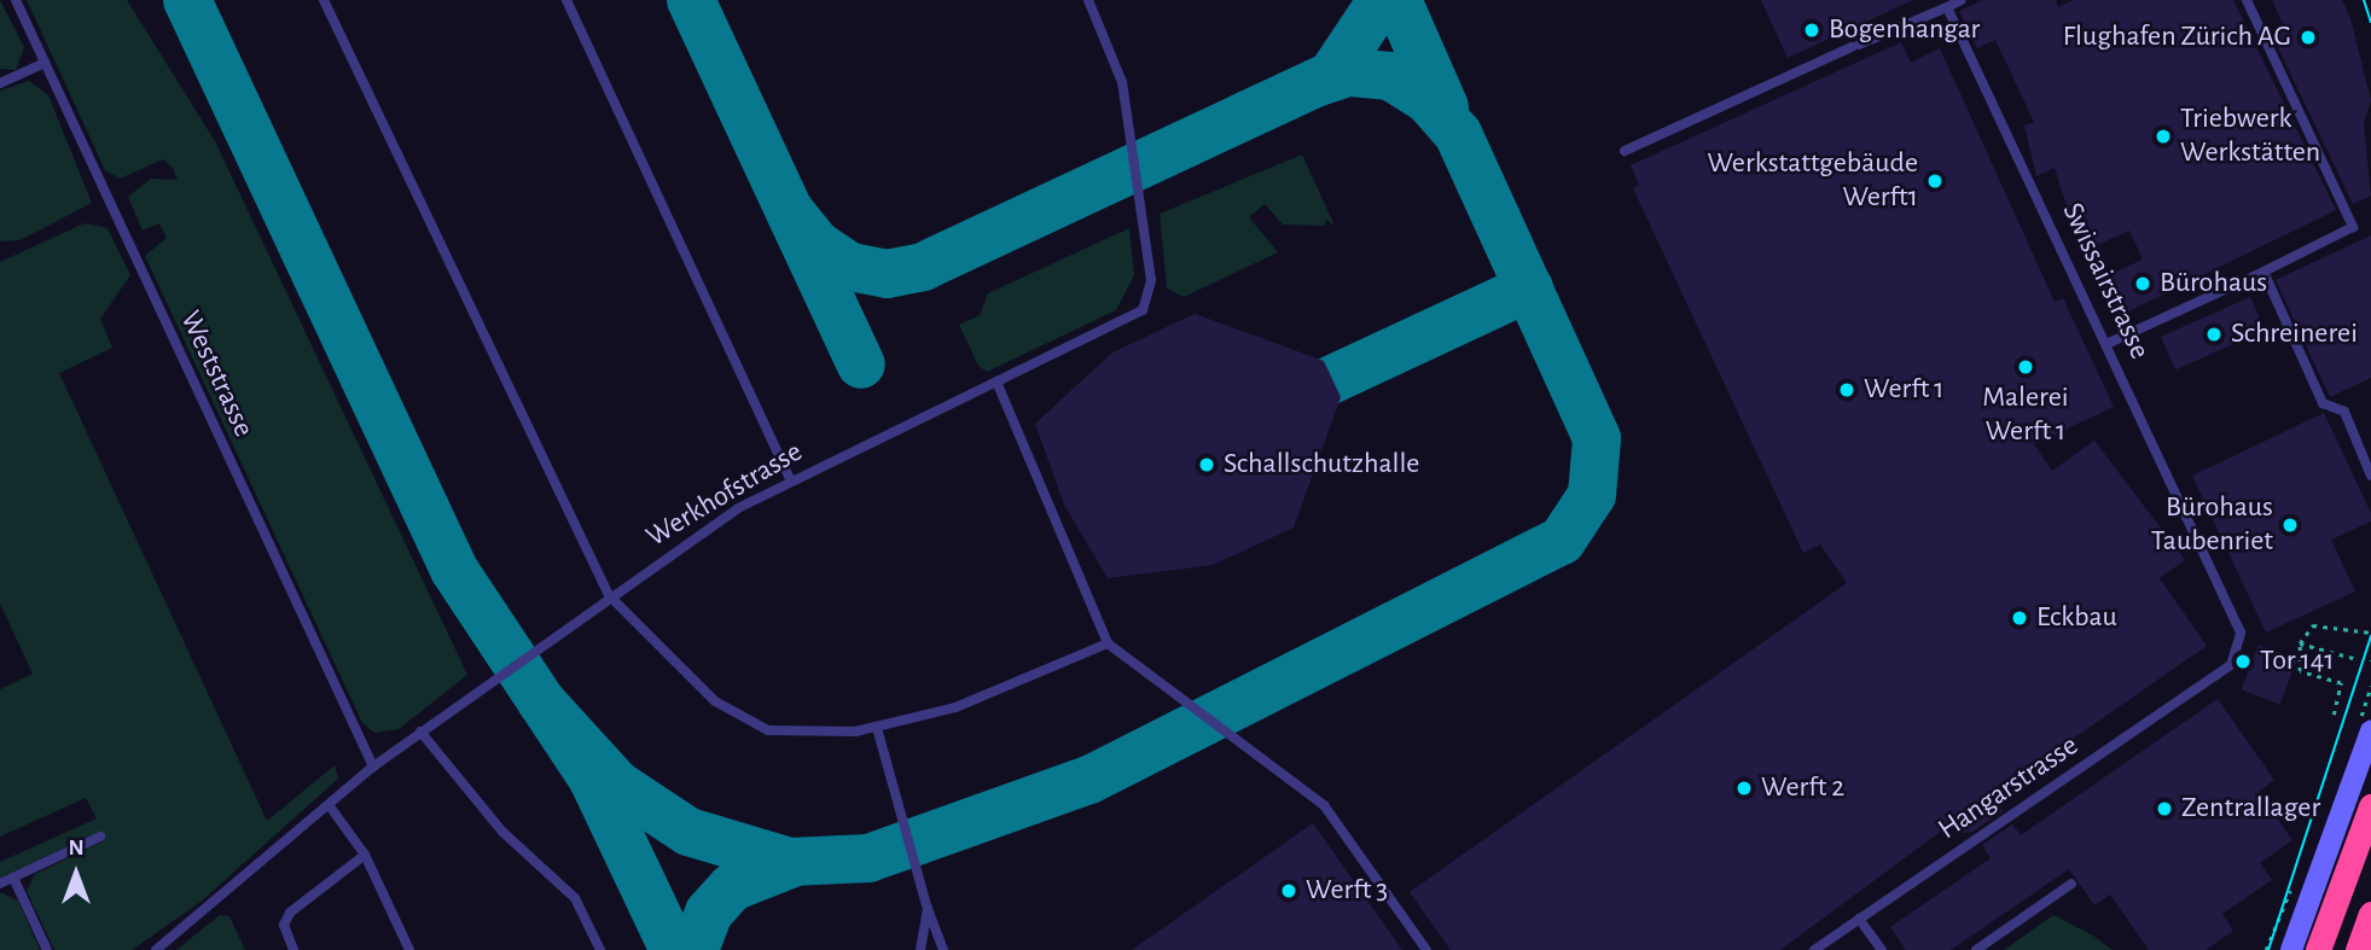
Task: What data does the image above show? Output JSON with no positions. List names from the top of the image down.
{
  "streets": {
    "lane": [
      "Swissairstrasse",
      "Weststrasse",
      "Werkhofstrasse",
      "Hangarstrasse"
    ]
  },
  "crossings": [
    ["Swissairstrasse", "Hangarstrasse"],
    ["Weststrasse", "Werkhofstrasse"]
  ],
  "places": [
    "Bogenhangar",
    "Flughafen Zürich AG",
    "Triebwerk Werkstätten",
    "Werkstattgebäude Werft1",
    "Bürohaus",
    "Schreinerei",
    "Malerei Werft 1",
    "Werft 1",
    "Schallschutzhalle",
    "Bürohaus Taubenriet",
    "Eckbau",
    "Tor 141",
    "Werft 2",
    "Zentrallager",
    "Werft 3"
  ],
  "north": "top"
}
